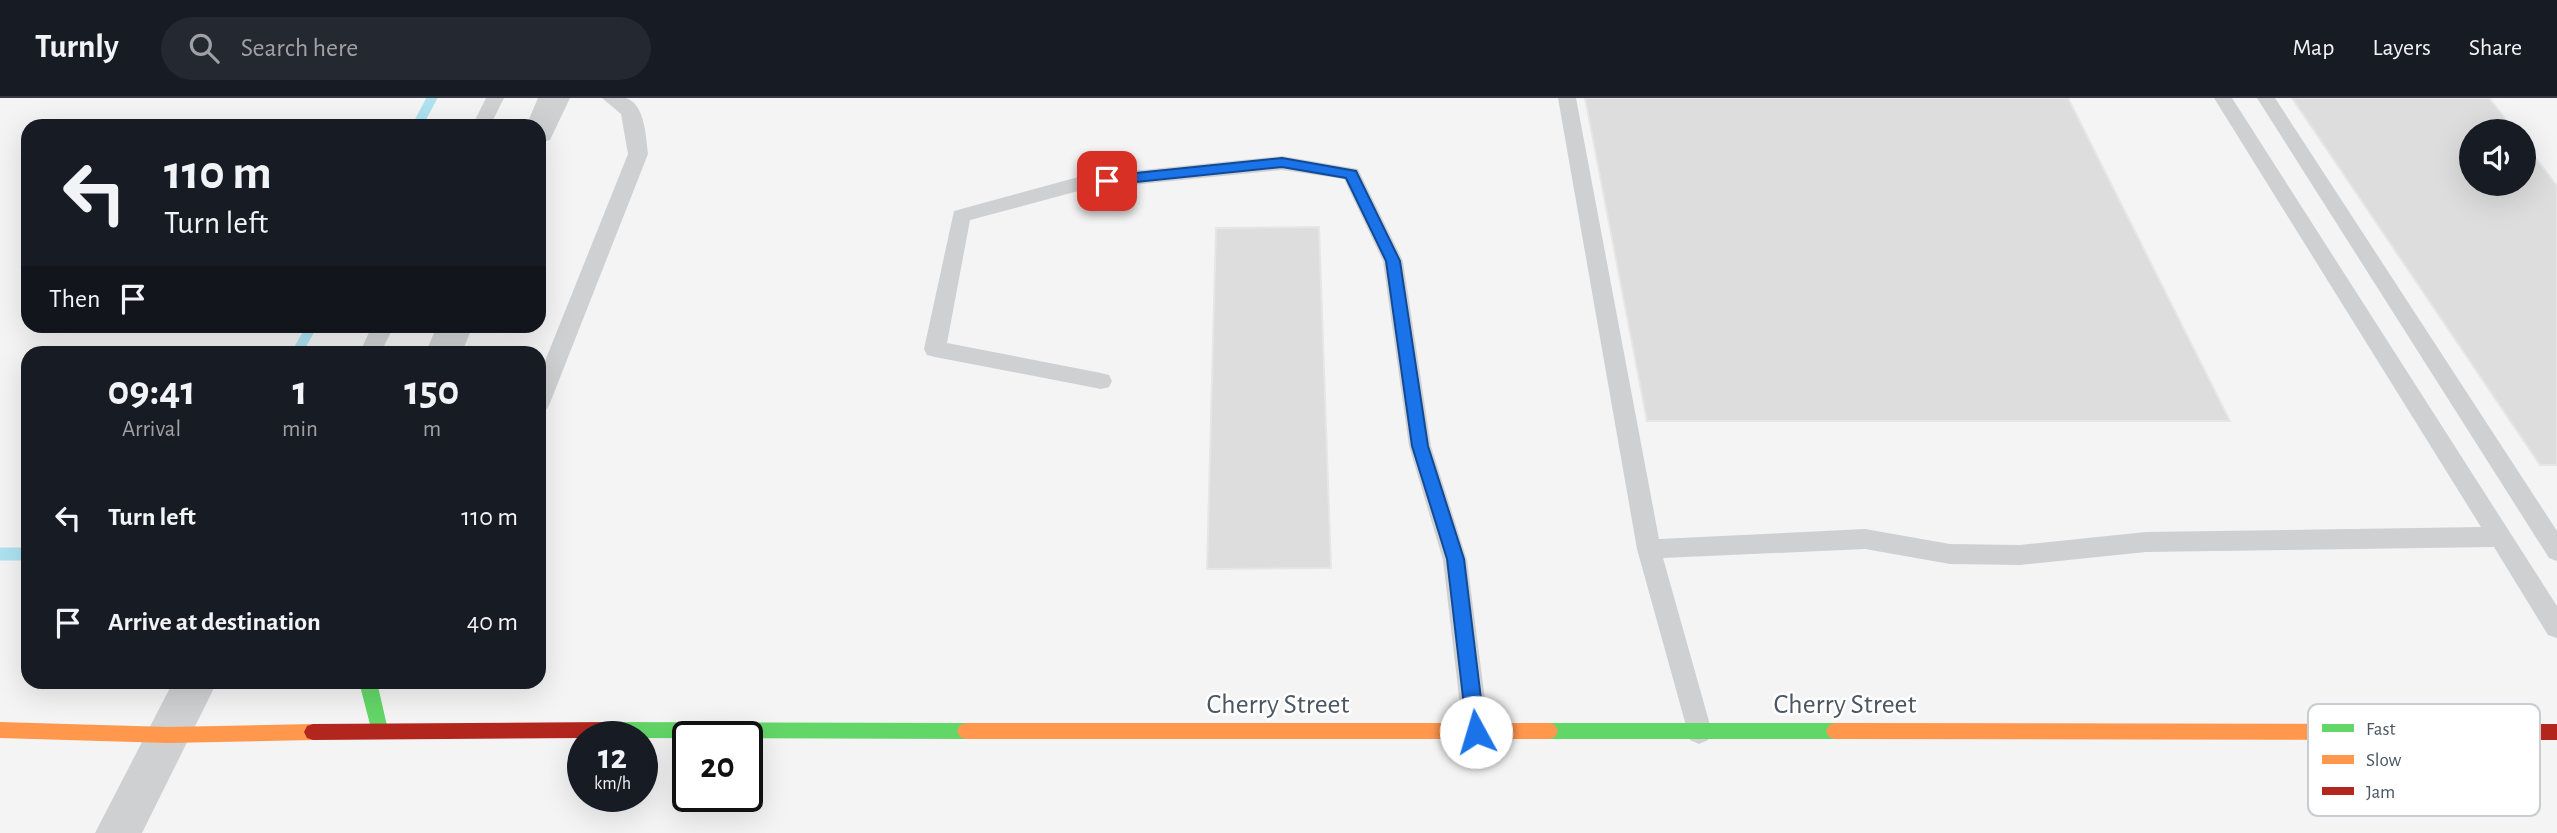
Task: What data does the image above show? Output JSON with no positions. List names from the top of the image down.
{
  "streets": {
    "street": ["Cherry Street"]
  },
  "legend": ["Fast", "Slow", "Jam"],
  "page": {
    "header": "Turnly",
    "search": "Search here",
    "nav": ["Map", "Layers", "Share"],
    "turn": ["110 m", "Turn left"],
    "then": "Then",
    "eta": [
      "09:41",
      "Arrival",
      "1",
      "min",
      "150",
      "m"
    ],
    "list": [
      {
        "name": "Turn left",
        "value": "110 m"
      },
      {
        "name": "Arrive at destination",
        "value": "40 m"
      }
    ],
    "speed": "12 km/h",
    "limit": "20"
  }
}
